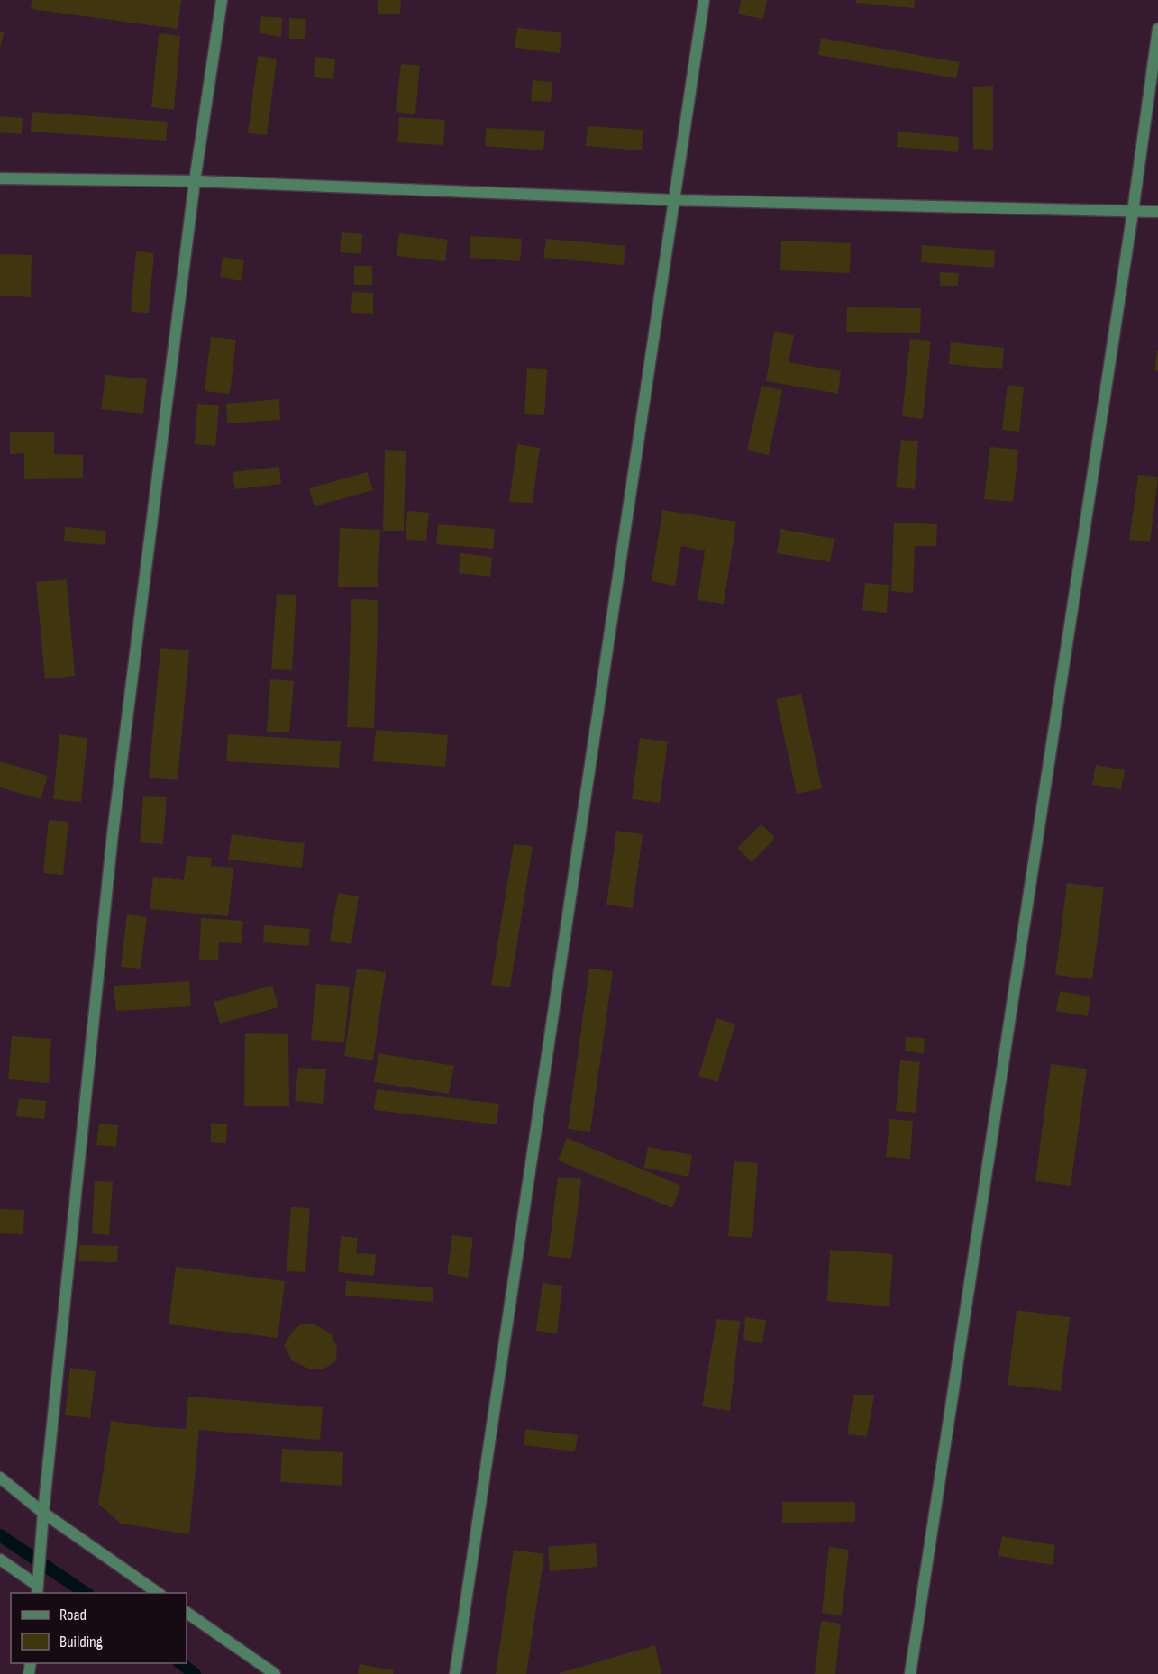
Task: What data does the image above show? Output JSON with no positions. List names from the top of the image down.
{
  "legend": ["Road", "Building"]
}
